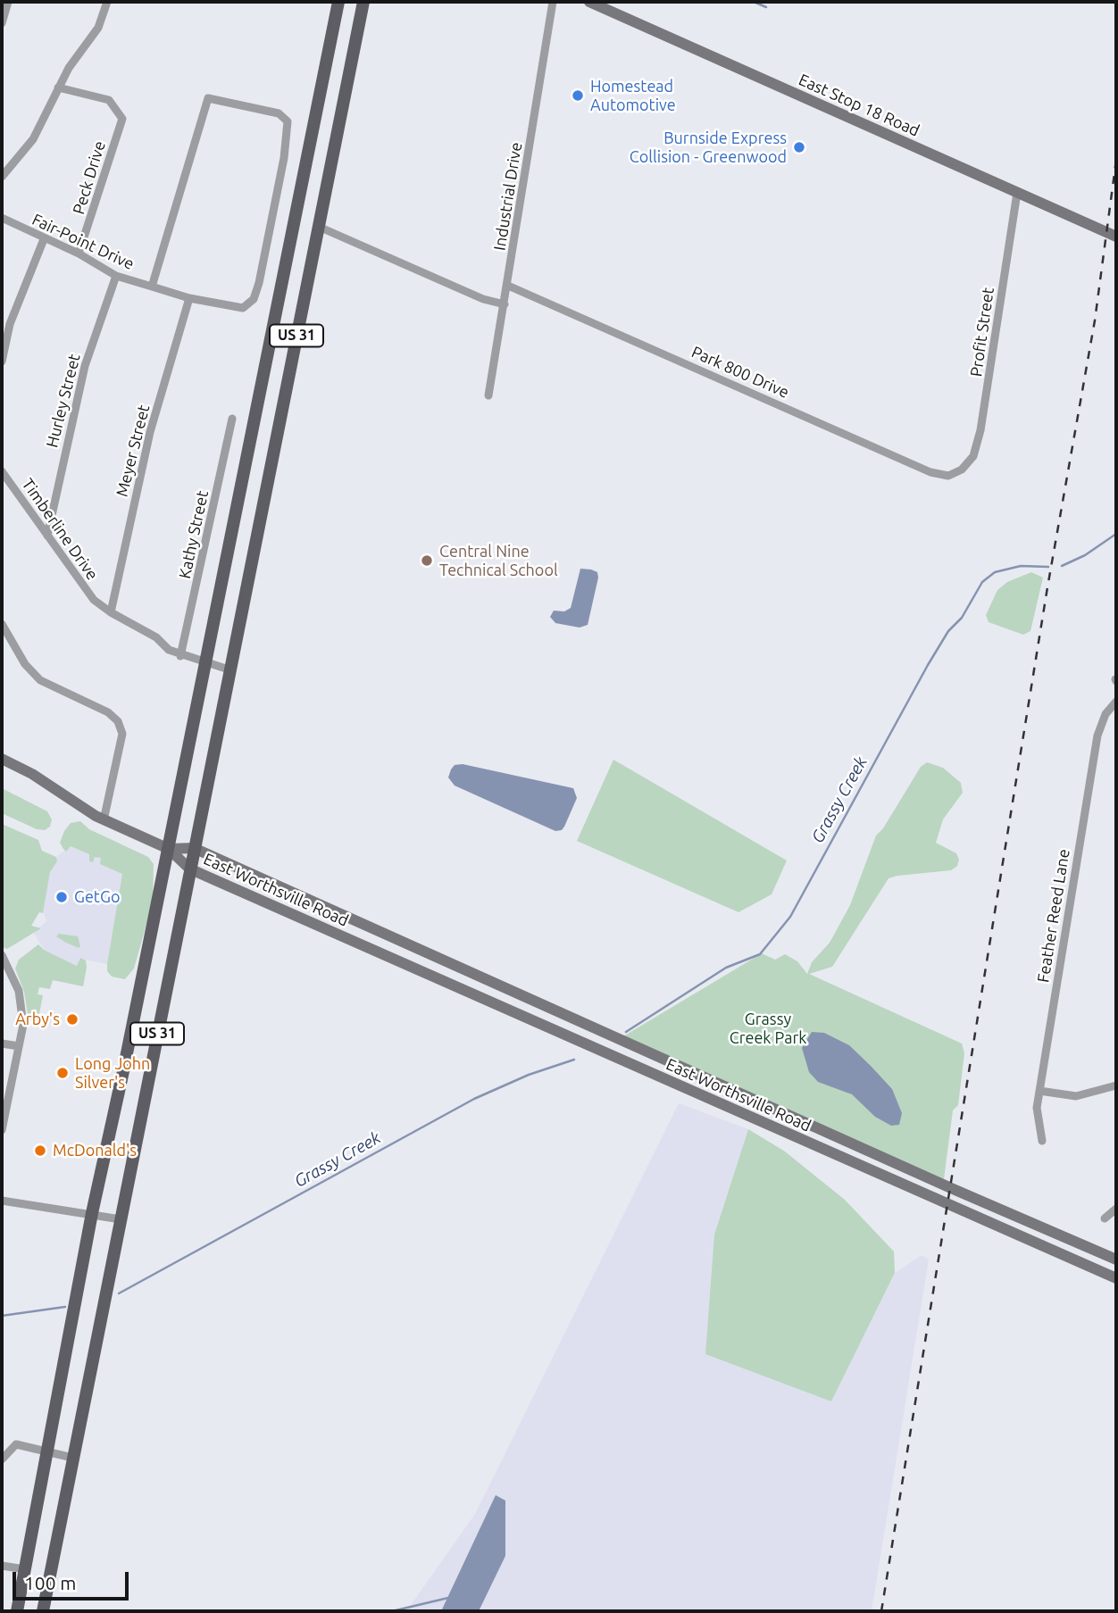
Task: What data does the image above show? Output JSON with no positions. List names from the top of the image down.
{
  "streets": {
    "main road": ["East Stop 18 Road", "US 31", "East Worthsville Road"],
    "street": [
      "Peck Drive",
      "Industrial Drive",
      "Fair-Point Drive",
      "Profit Street",
      "Park 800 Drive",
      "Hurley Street",
      "Meyer Street",
      "Timberline Drive",
      "Kathy Street",
      "Feather Reed Lane"
    ]
  },
  "crossings": [
    ["East Stop 18 Road", "Profit Street"],
    ["Peck Drive", "Fair-Point Drive"],
    ["Industrial Drive", "Park 800 Drive"],
    ["Fair-Point Drive", "Hurley Street"],
    ["Fair-Point Drive", "Meyer Street"],
    ["Profit Street", "Park 800 Drive"],
    ["US 31", "Timberline Drive"],
    ["US 31", "East Worthsville Road"],
    ["Hurley Street", "Timberline Drive"],
    ["Meyer Street", "Timberline Drive"],
    ["Timberline Drive", "Kathy Street"]
  ],
  "water": ["Grassy Creek"],
  "parks": ["Grassy Creek Park"],
  "places": [
    "Homestead Automotive",
    "Burnside Express Collision - Greenwood",
    "Central Nine Technical School",
    "GetGo",
    "Arby's",
    "Long John Silver's",
    "McDonald's"
  ],
  "scale_bar": "100 m"
}
